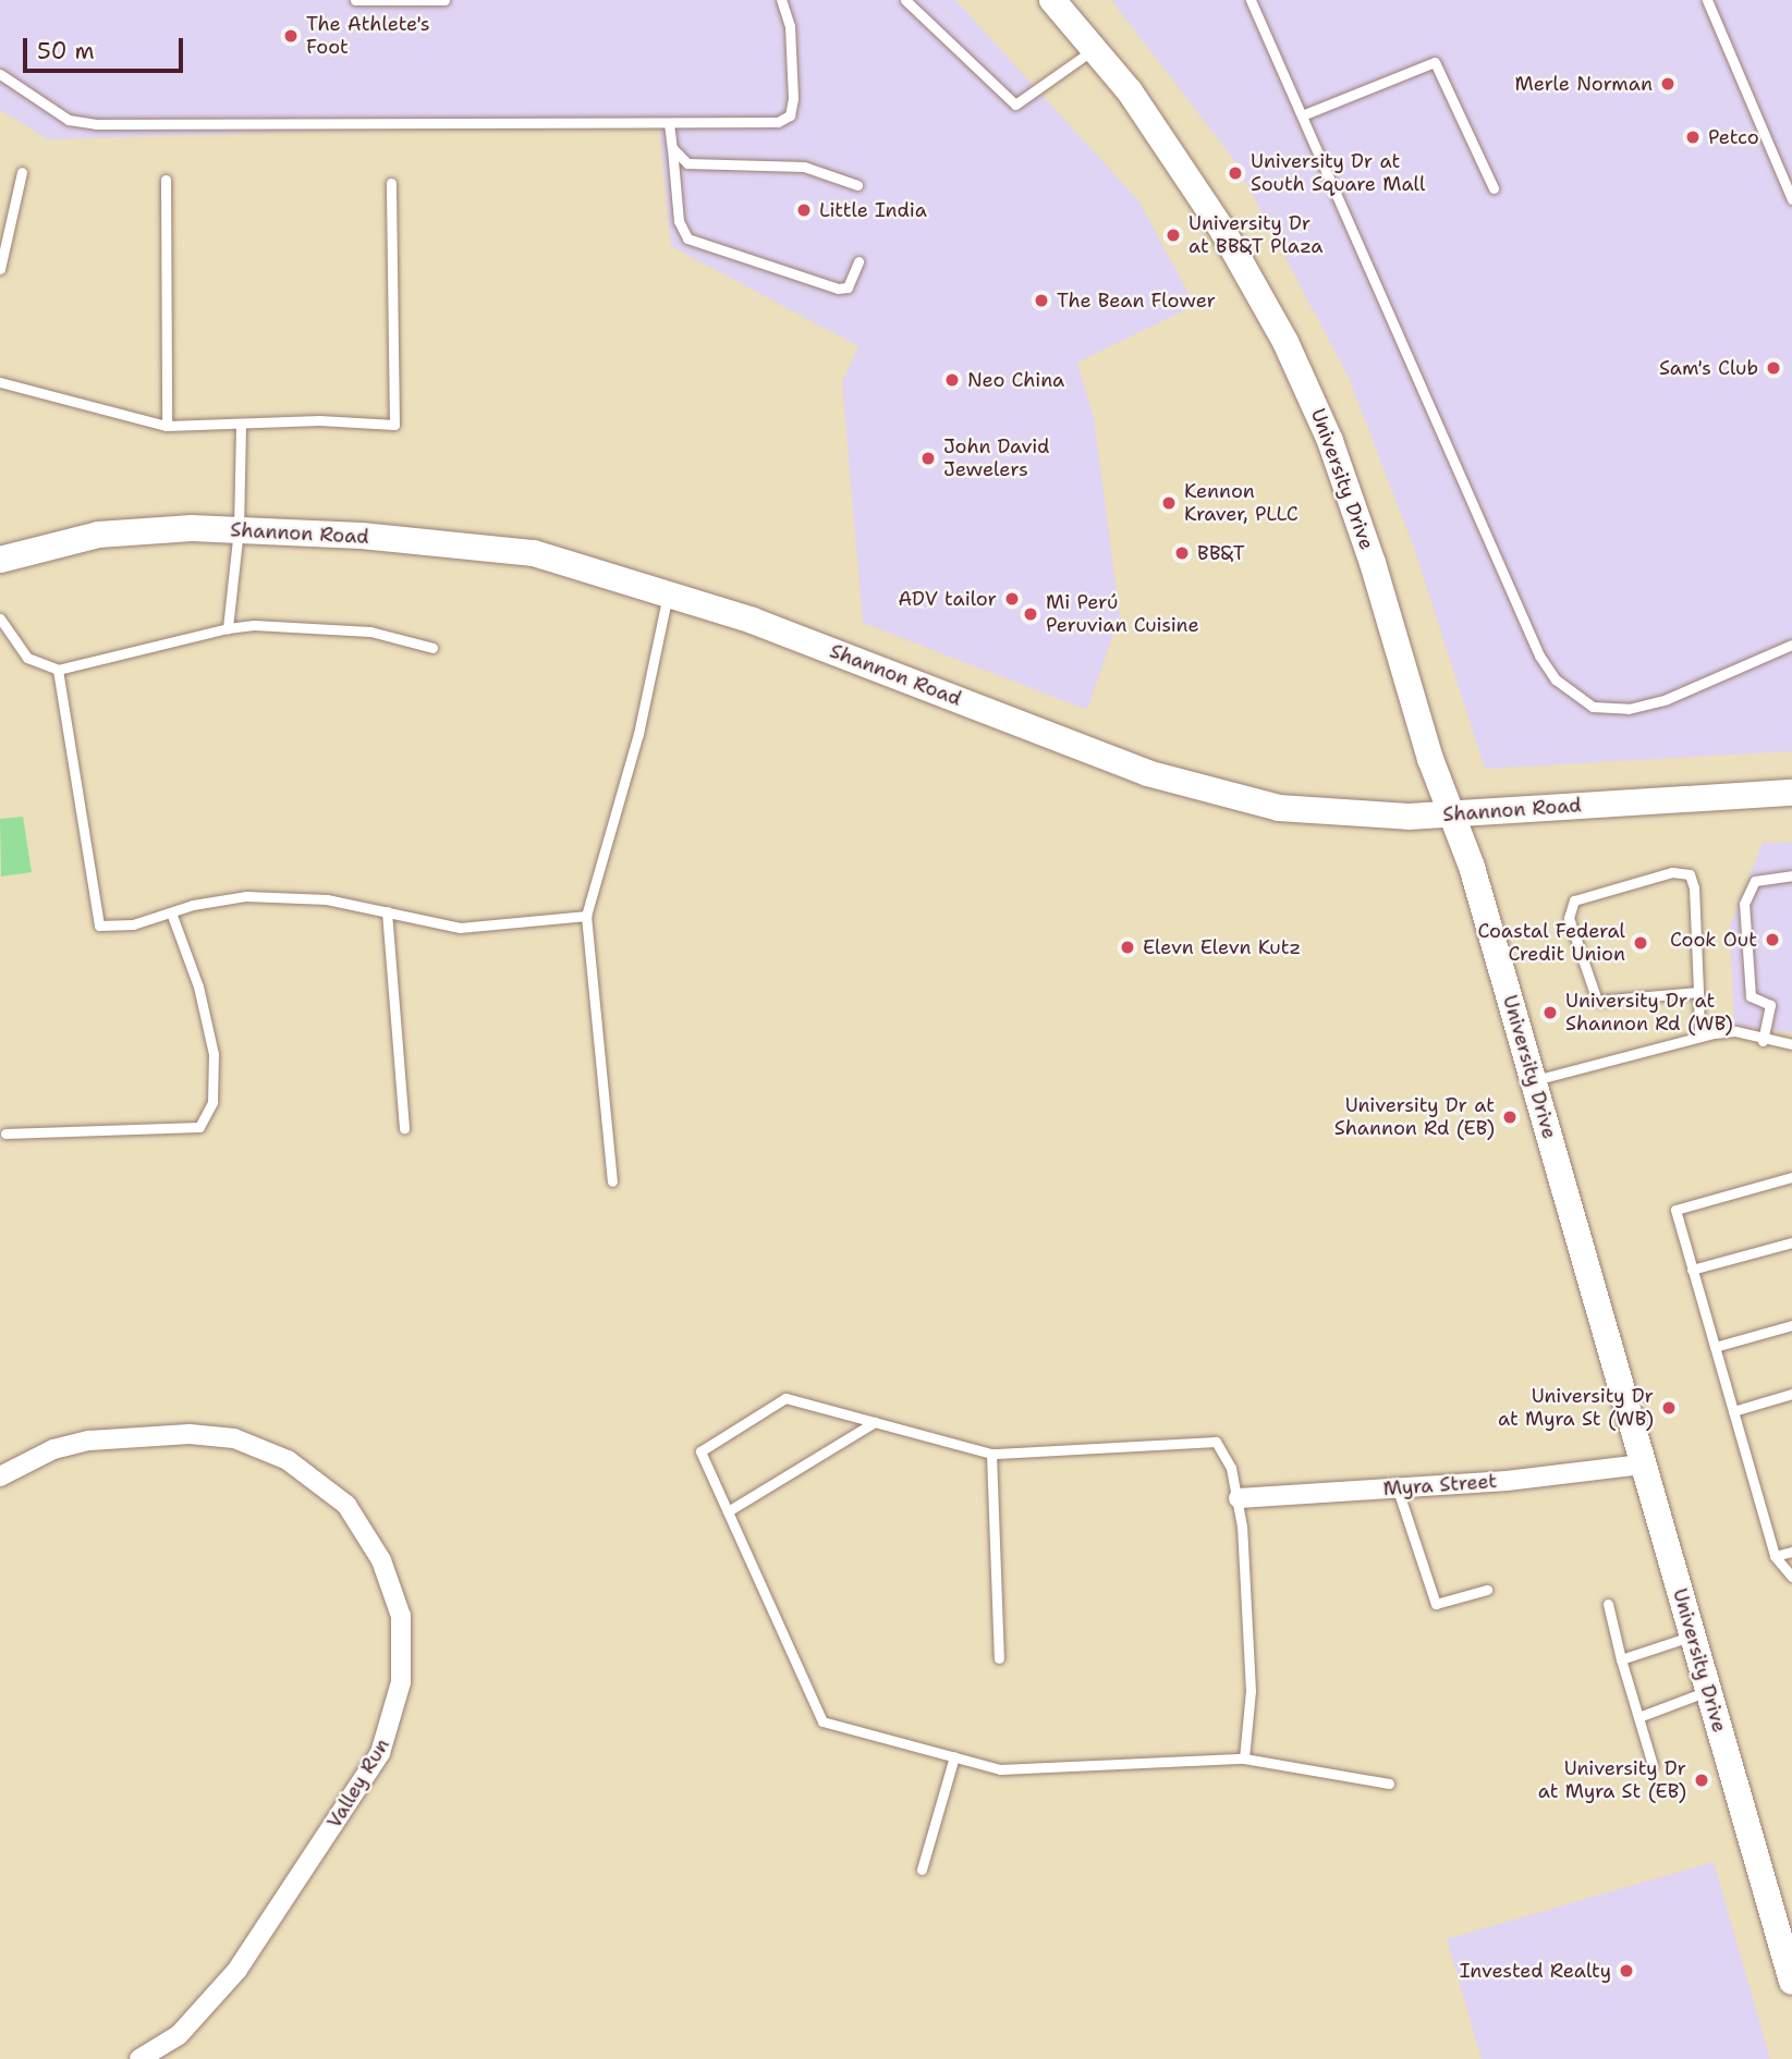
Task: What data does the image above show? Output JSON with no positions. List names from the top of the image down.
{
  "streets": {
    "main road": ["University Drive", "Shannon Road"],
    "street": ["Myra Street", "Valley Run"]
  },
  "crossings": [
    ["University Drive", "Shannon Road"],
    ["University Drive", "Myra Street"]
  ],
  "places": [
    "The Athlete's Foot",
    "Merle Norman",
    "Petco",
    "University Dr at South Square Mall",
    "Little India",
    "University Dr at BB&T Plaza",
    "The Bean Flower",
    "Sam's Club",
    "Neo China",
    "John David Jewelers",
    "Kennon Kraver, PLLC",
    "BB&T",
    "ADV tailor",
    "Mi Perú Peruvian Cuisine",
    "Cook Out",
    "Coastal Federal Credit Union",
    "Elevn Elevn Kutz",
    "University Dr at Shannon Rd (WB)",
    "University Dr at Shannon Rd (EB)",
    "University Dr at Myra St (WB)",
    "University Dr at Myra St (EB)",
    "Invested Realty"
  ],
  "scale_bar": "50 m"
}
